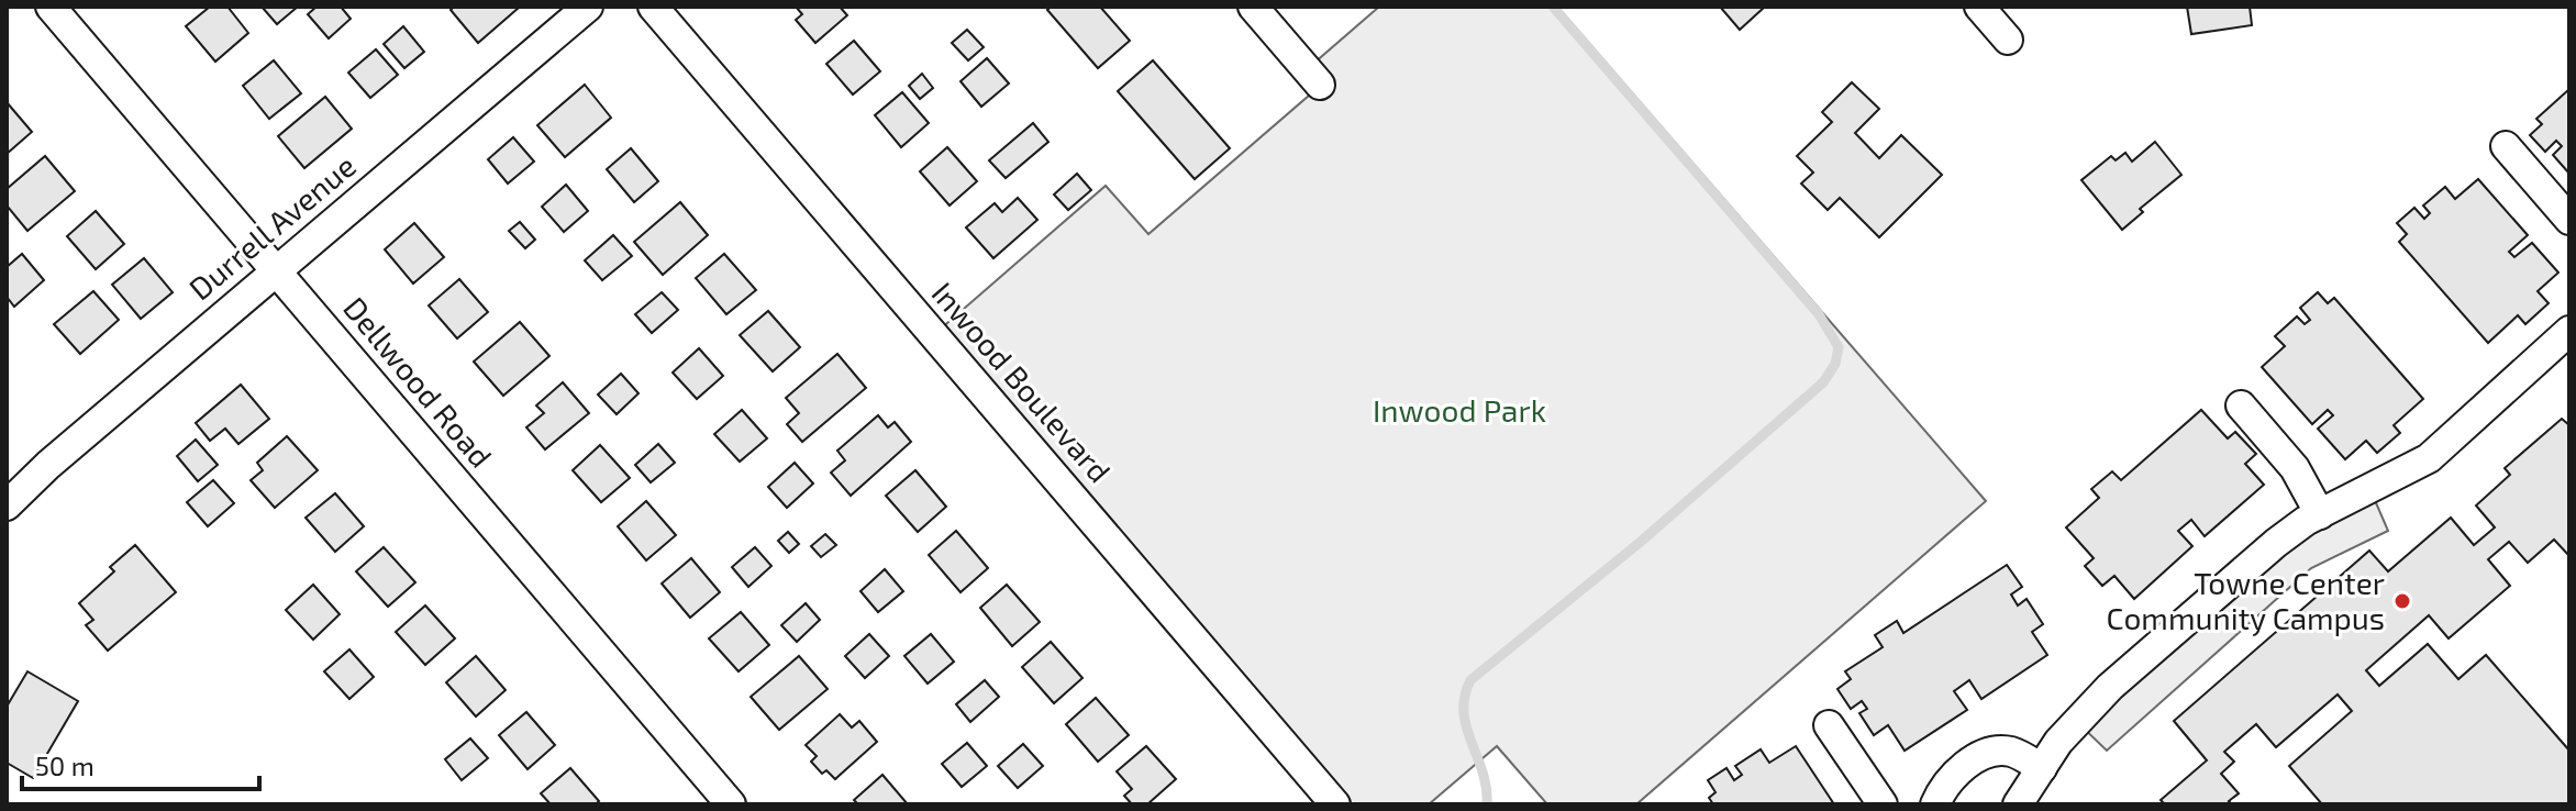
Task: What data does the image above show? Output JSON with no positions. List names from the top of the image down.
{
  "streets": {
    "street": ["Durrell Avenue", "Dellwood Road", "Inwood Boulevard"]
  },
  "crossings": [
    ["Durrell Avenue", "Dellwood Road"]
  ],
  "parks": ["Inwood Park"],
  "places": ["Towne Center Community Campus"],
  "scale_bar": "50 m"
}
